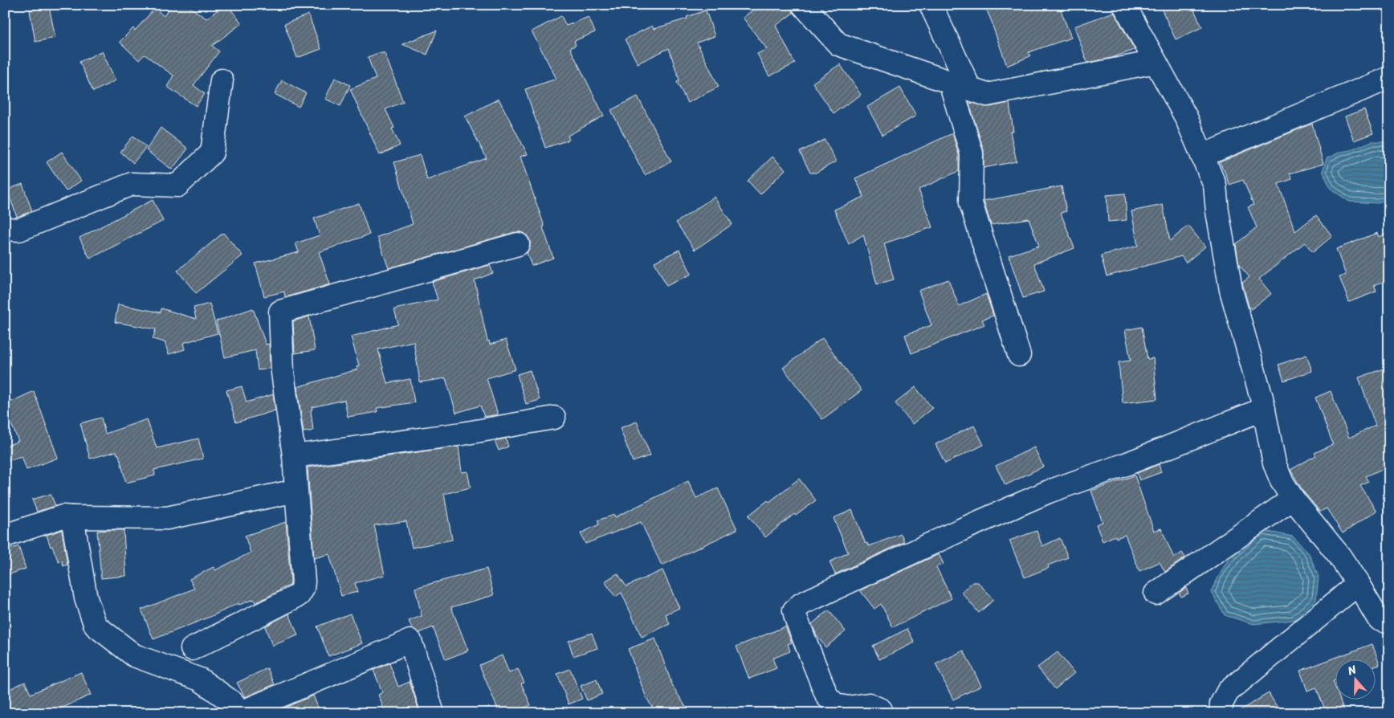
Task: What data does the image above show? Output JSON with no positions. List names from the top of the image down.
{
  "north": "top"
}
